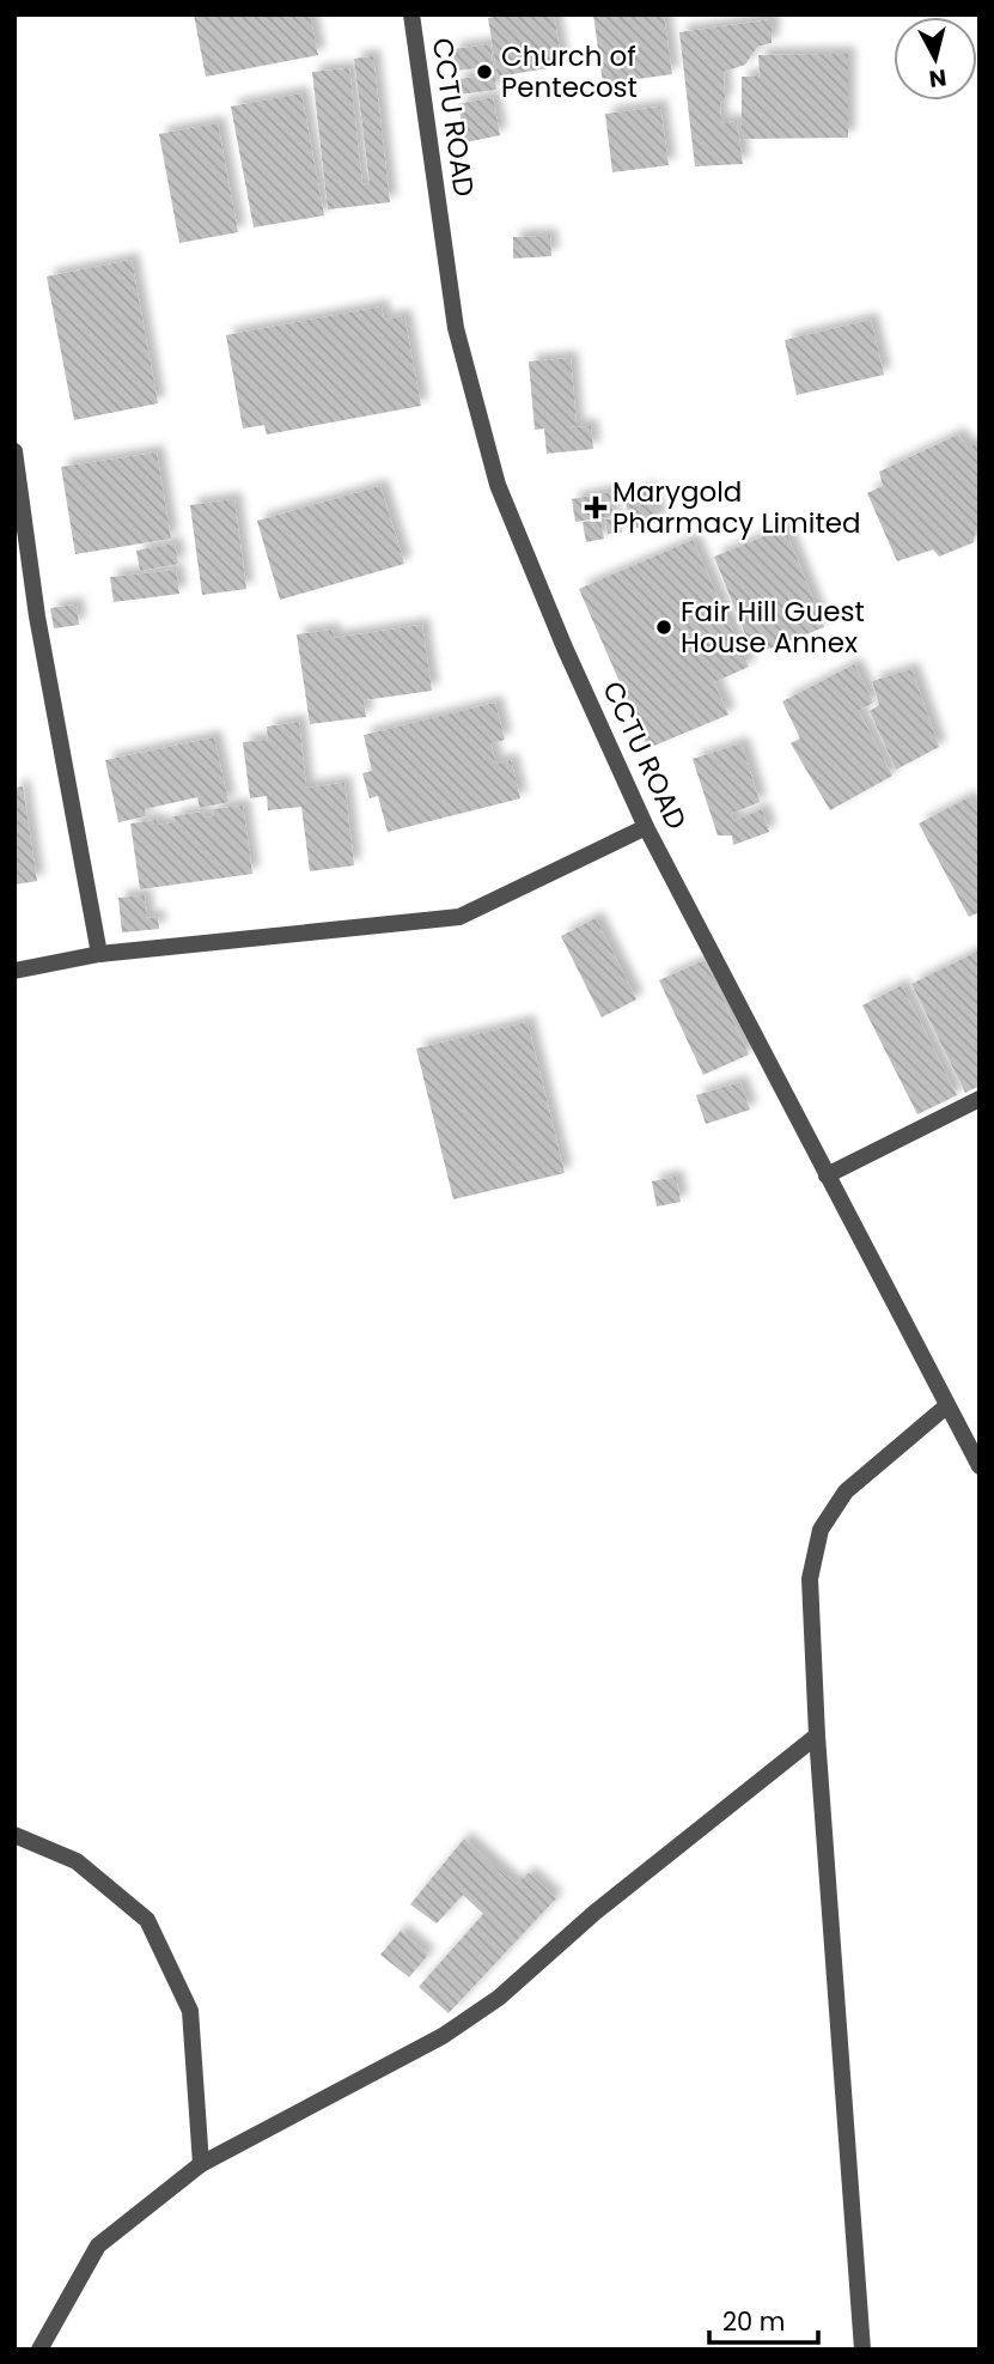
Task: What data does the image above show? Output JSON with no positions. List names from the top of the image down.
{
  "streets": {
    "street": ["CCTU ROAD"]
  },
  "places": {
    "other": ["Church of Pentecost", "Fair Hill Guest House Annex"],
    "health": ["Marygold Pharmacy Limited"]
  },
  "scale_bar": "20 m",
  "north": "bottom"
}
